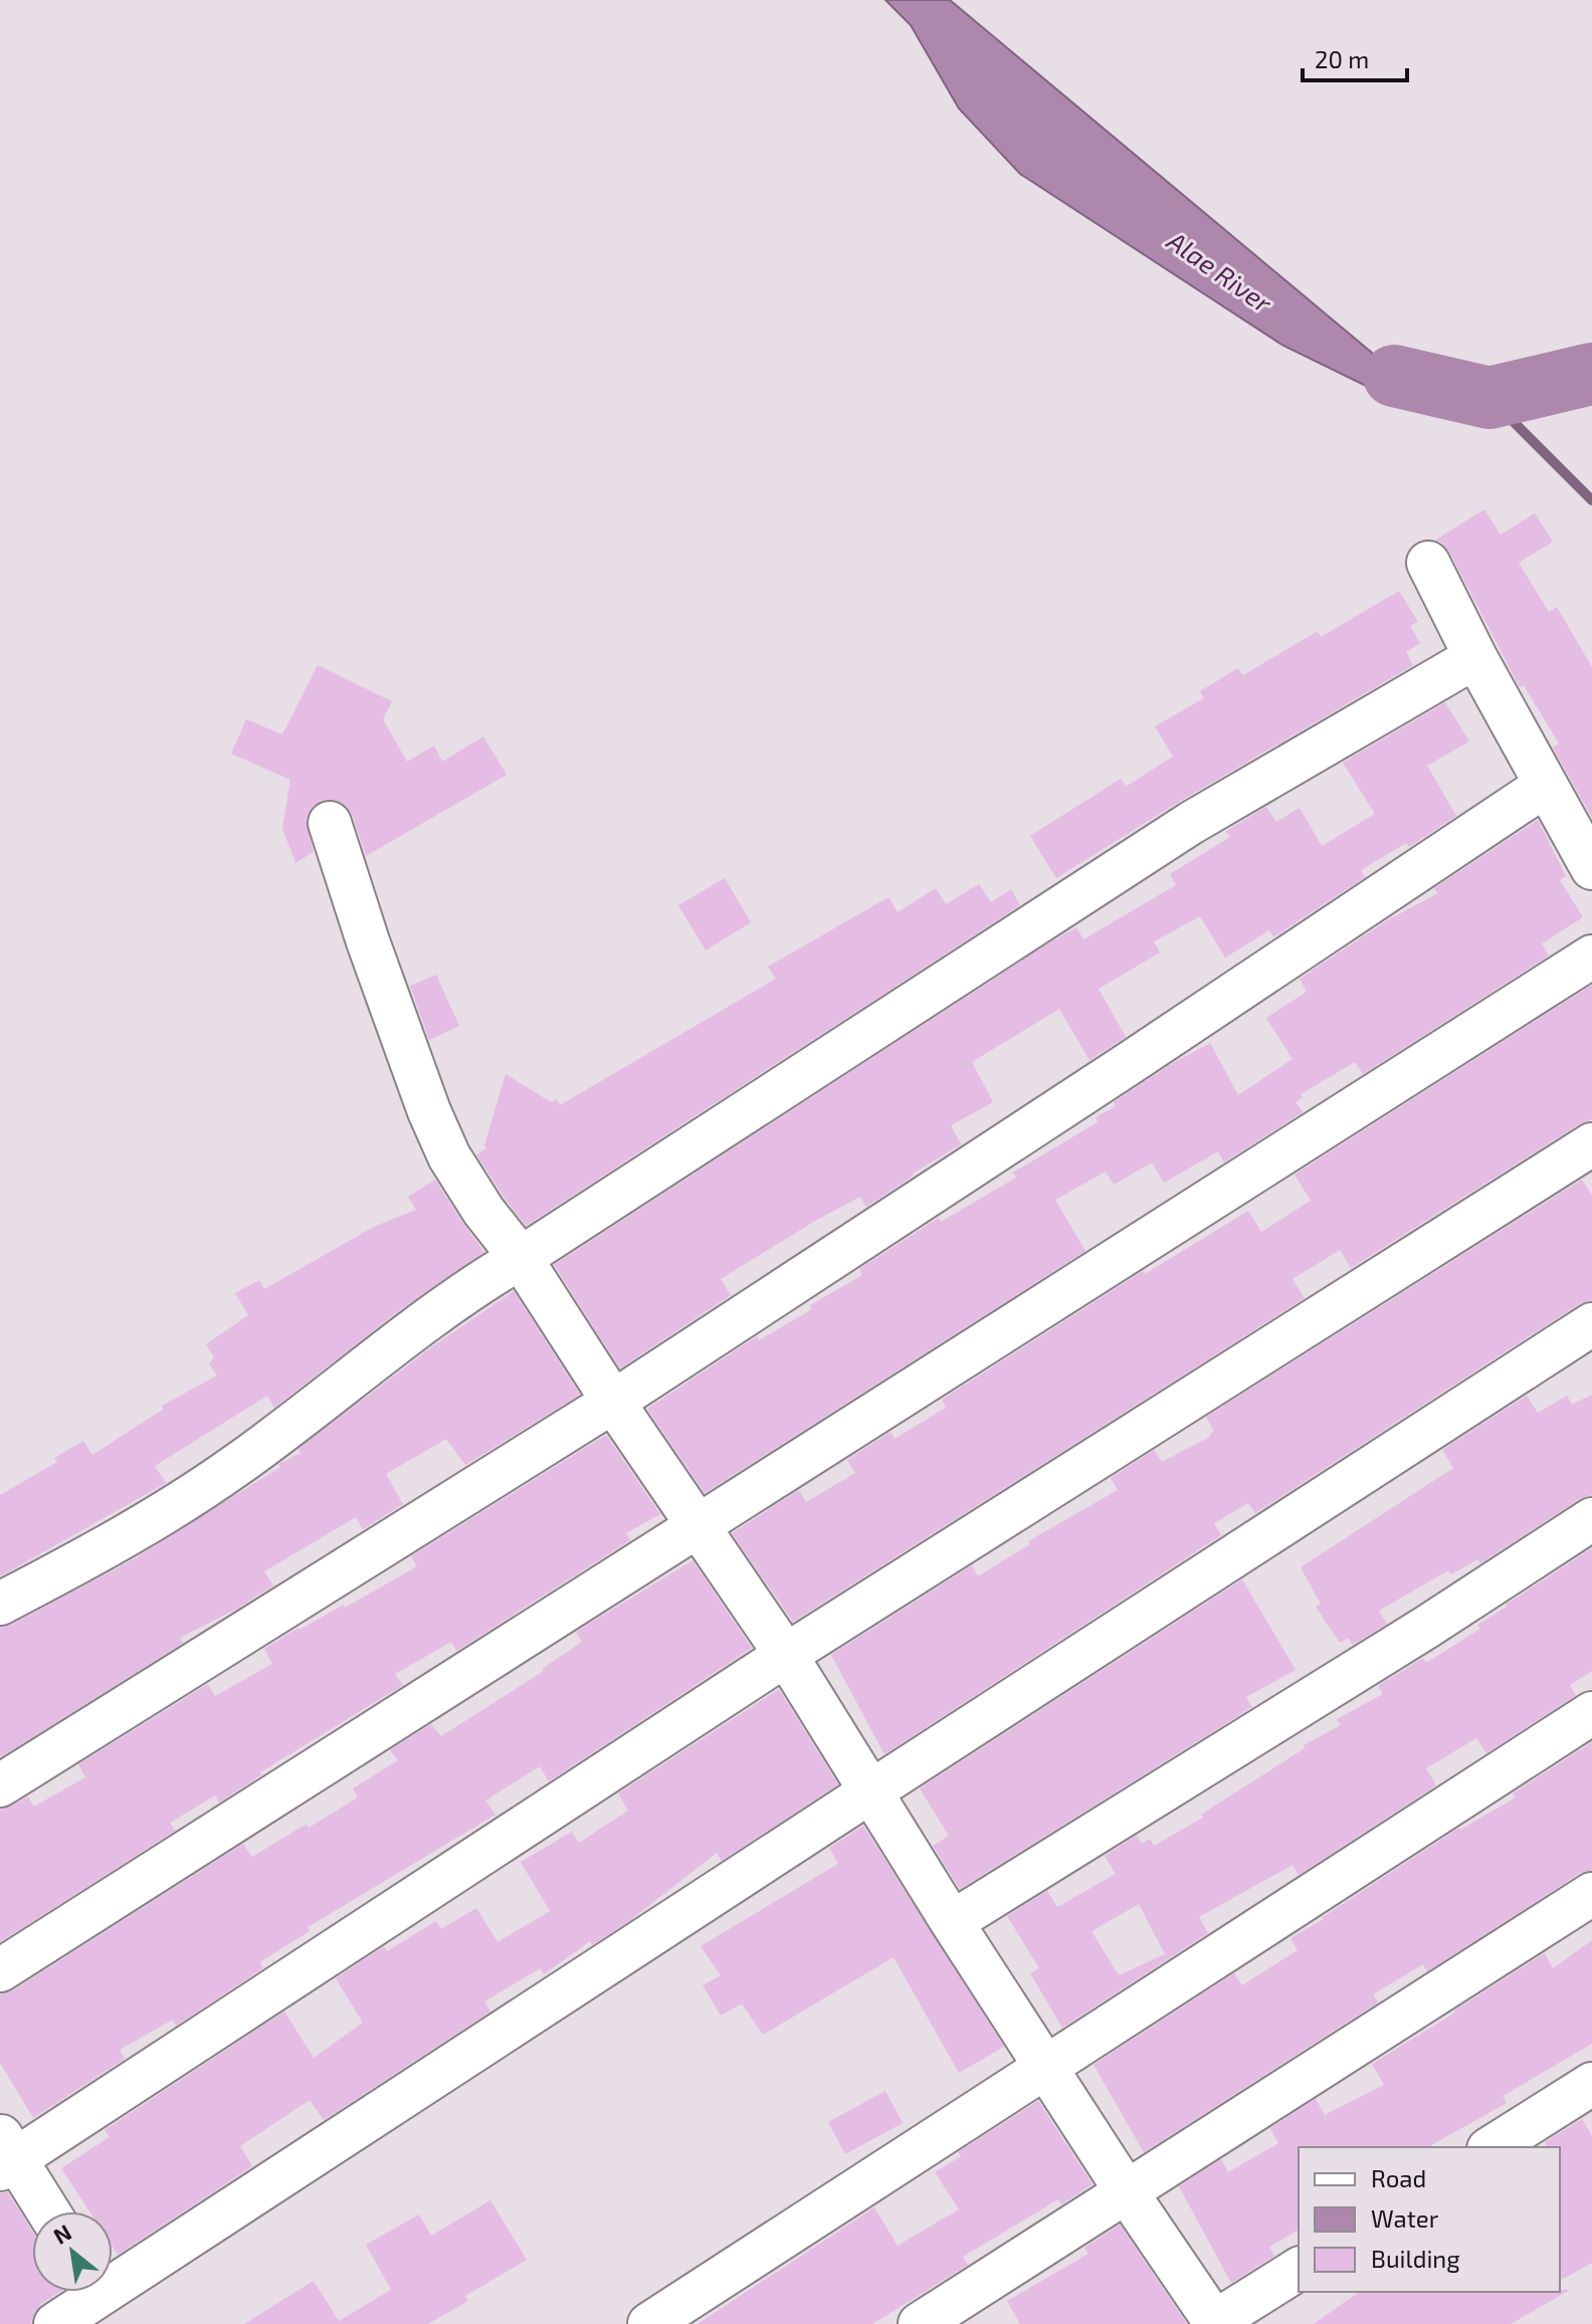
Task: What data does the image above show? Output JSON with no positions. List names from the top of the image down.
{
  "water": ["Alae River"],
  "legend": ["Road", "Water", "Building"],
  "scale_bar": "20 m",
  "north": "top left"
}
